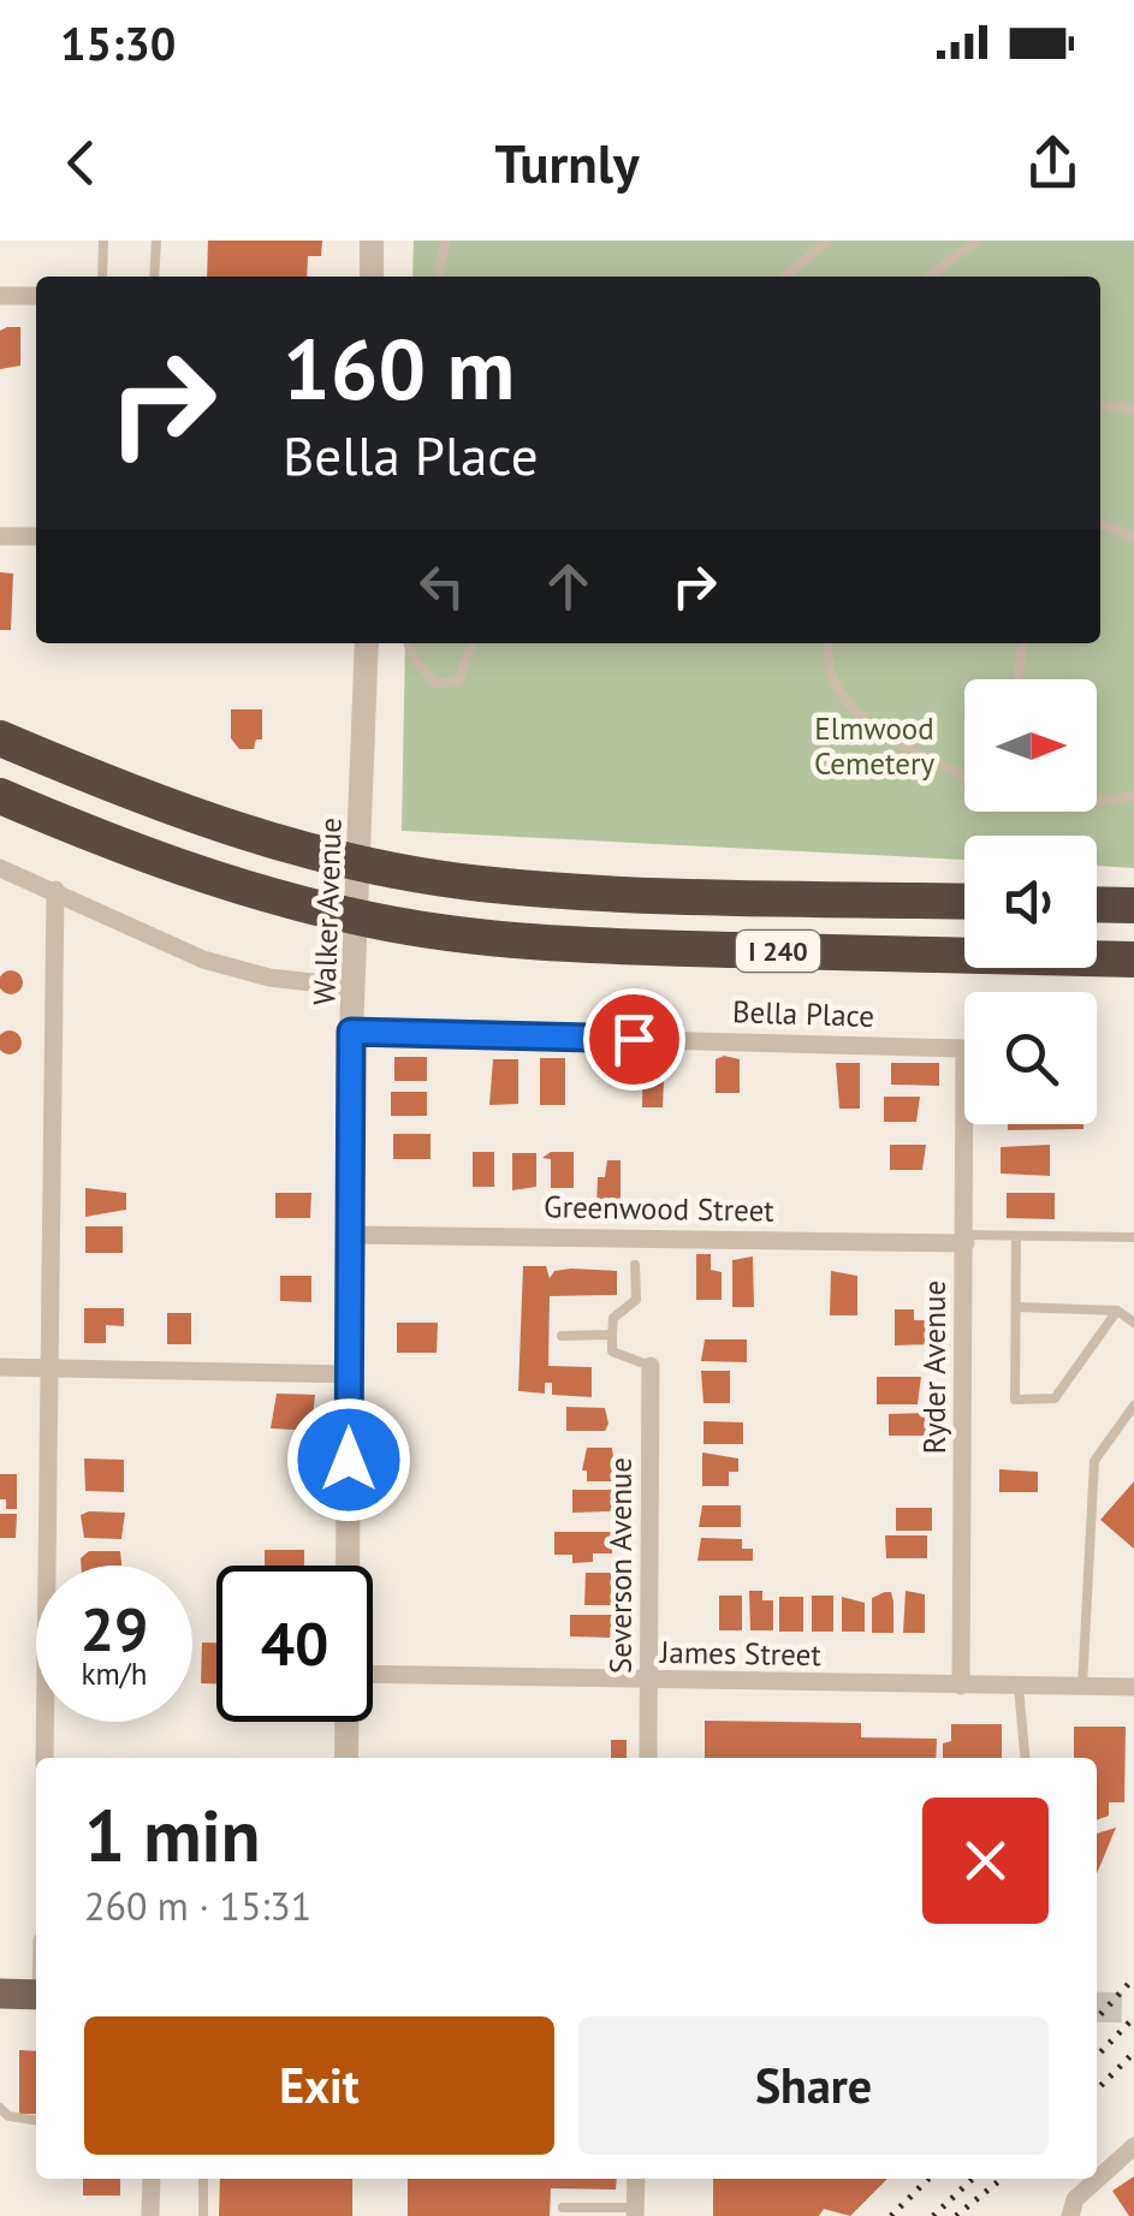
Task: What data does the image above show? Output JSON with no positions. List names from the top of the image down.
{
  "streets": {
    "highway": ["I 240"],
    "street": [
      "Walker Avenue",
      "Bella Place",
      "Greenwood Street",
      "Ryder Avenue",
      "Severson Avenue",
      "James Street"
    ]
  },
  "crossings": [
    ["Walker Avenue", "Bella Place"],
    ["Walker Avenue", "Greenwood Street"],
    ["Greenwood Street", "Ryder Avenue"],
    ["Ryder Avenue", "James Street"],
    ["Severson Avenue", "James Street"]
  ],
  "parks": ["Elmwood Cemetery"],
  "north": "right",
  "page": {
    "status": "15:30",
    "header": "Turnly",
    "turn": ["160 m", "Bella Place"],
    "speed": "29 km/h",
    "limit": "40",
    "heading": ["1 min", "260 m · 15:31"],
    "buttons": ["Exit", "Share"]
  }
}
